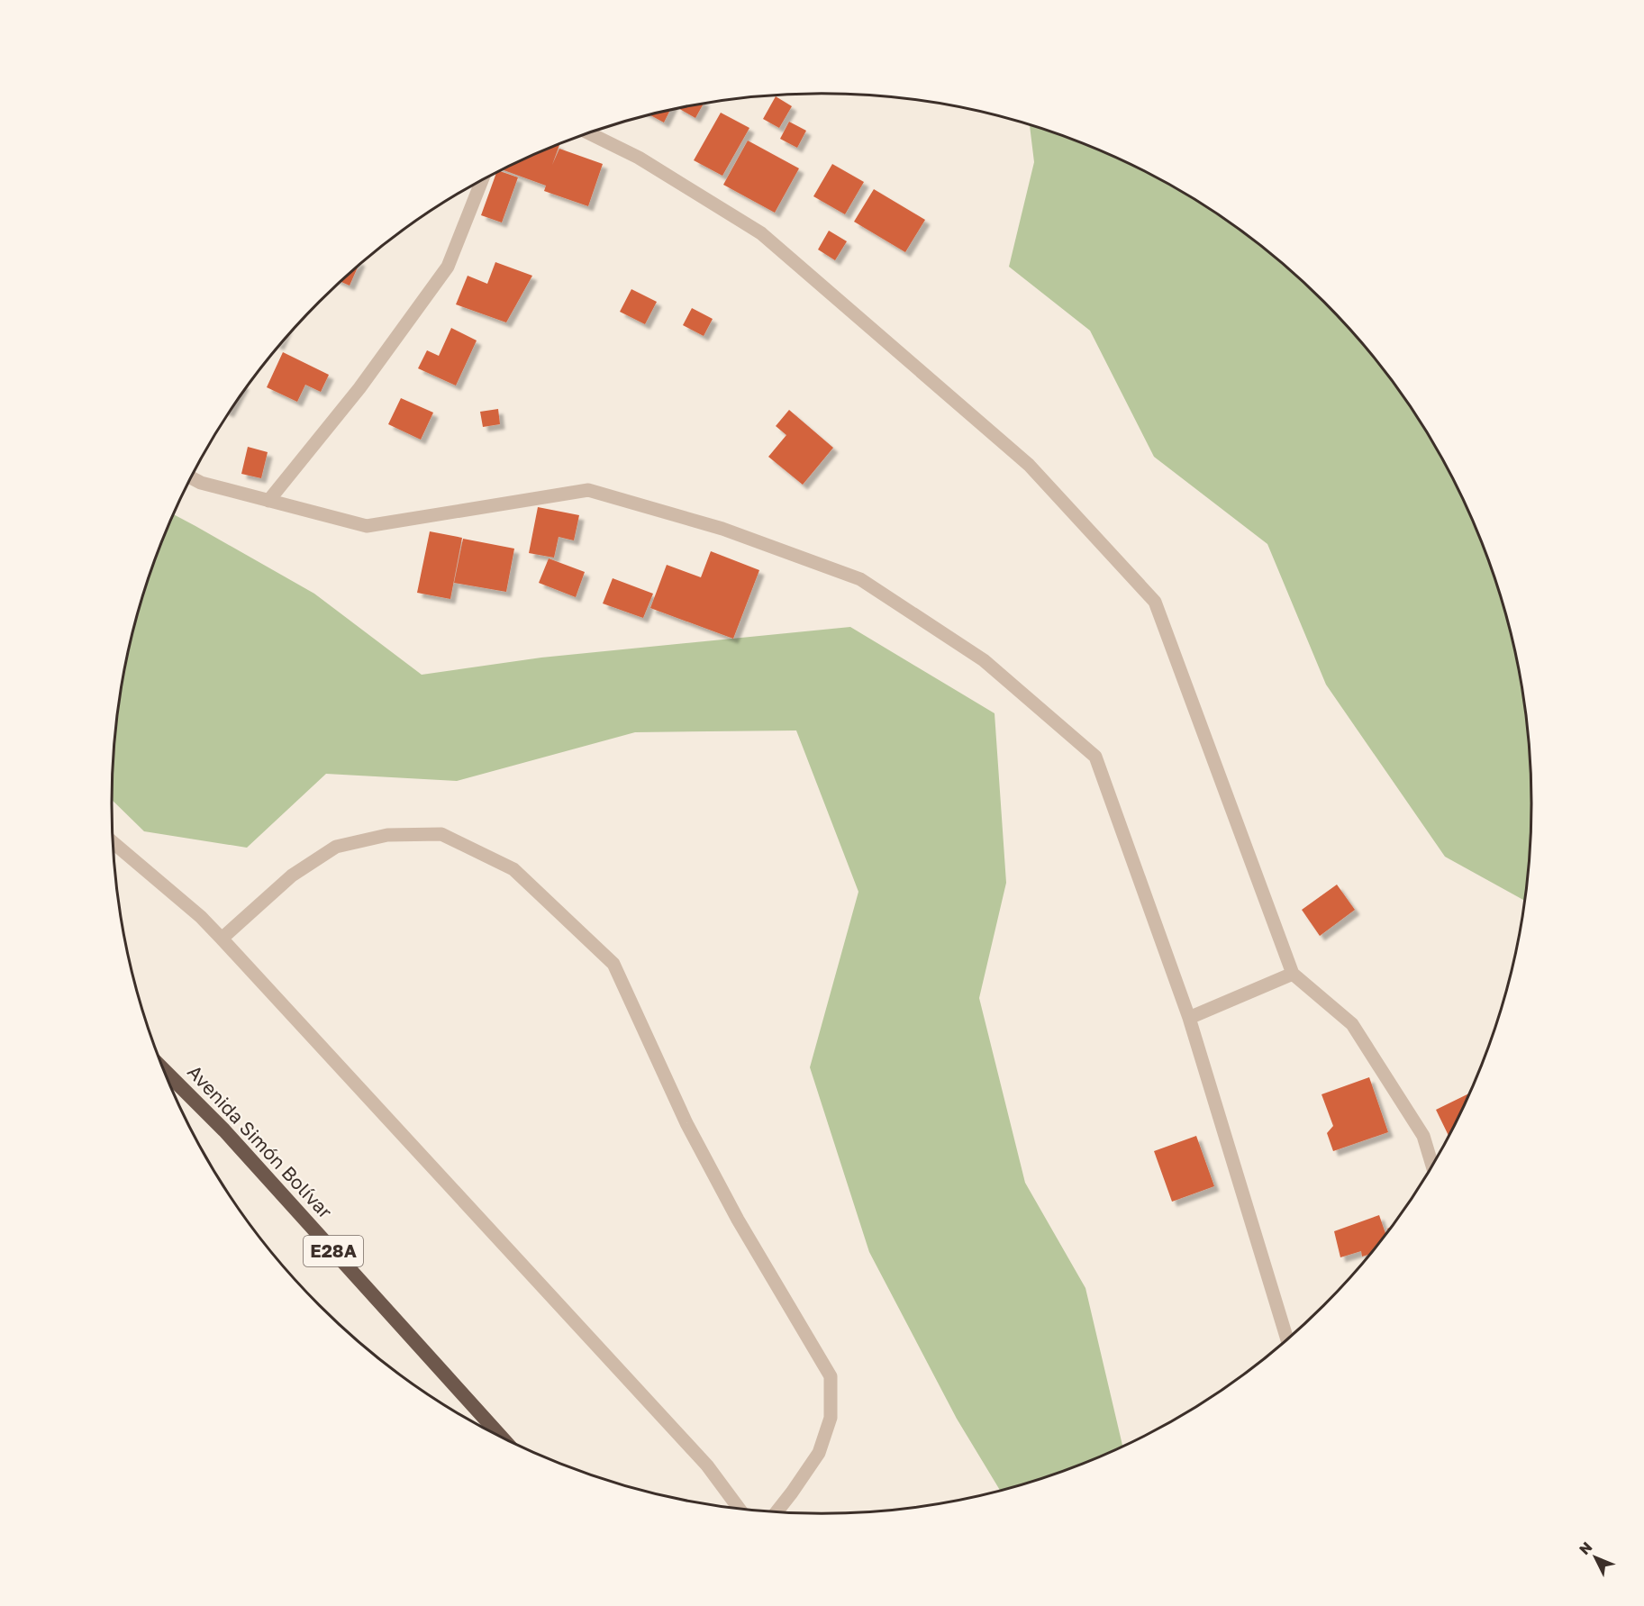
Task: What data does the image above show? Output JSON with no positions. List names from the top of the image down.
{
  "streets": {
    "highway": ["Avenida Simón Bolívar", "E28A"]
  },
  "north": "top left"
}
